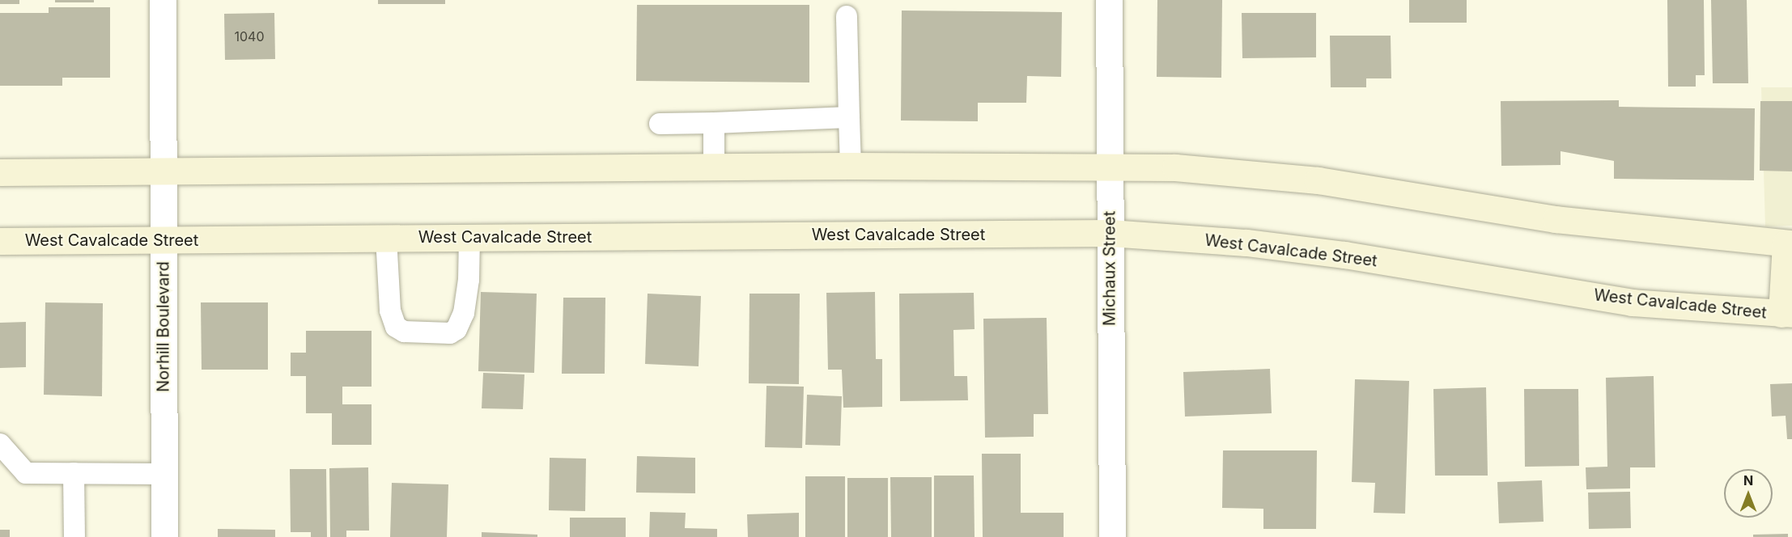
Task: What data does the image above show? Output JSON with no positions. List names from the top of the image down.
{
  "streets": {
    "main road": ["West Cavalcade Street"],
    "street": ["Michaux Street", "Norhill Boulevard"]
  },
  "crossings": [
    ["West Cavalcade Street", "Michaux Street"],
    ["West Cavalcade Street", "Norhill Boulevard"]
  ],
  "house_numbers": ["1040"],
  "north": "top"
}
